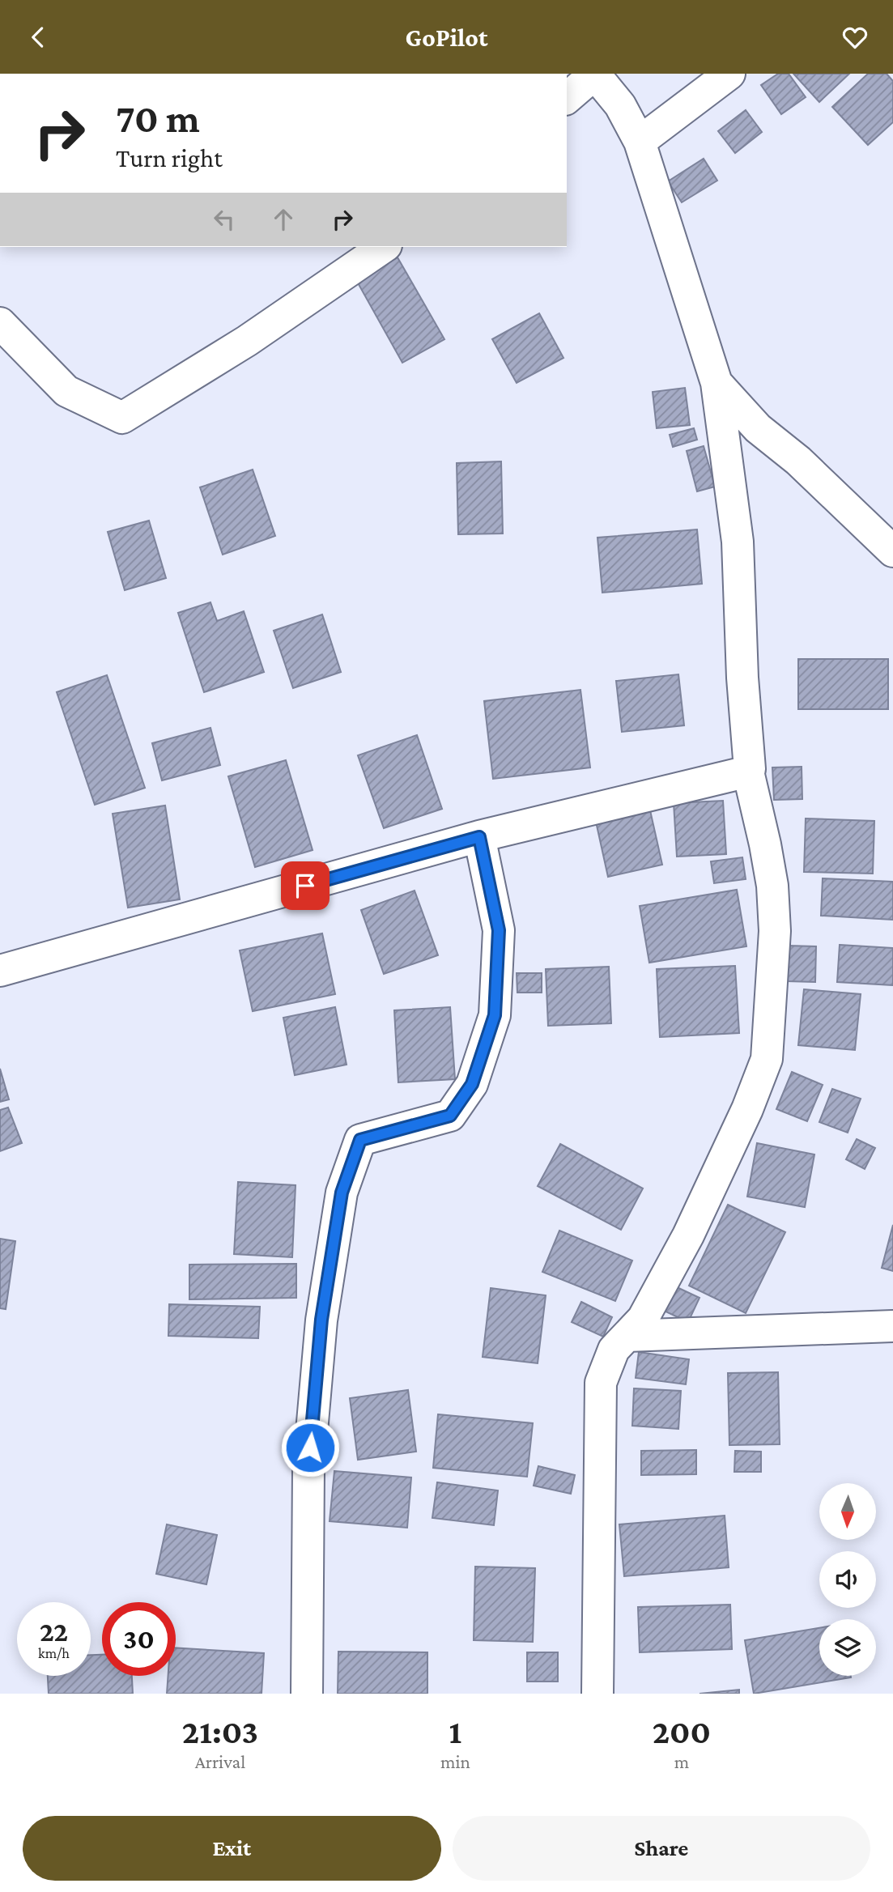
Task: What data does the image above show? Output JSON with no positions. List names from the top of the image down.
{
  "north": "bottom",
  "page": {
    "header": "GoPilot",
    "turn": ["70 m", "Turn right"],
    "speed": "22 km/h",
    "limit": "30",
    "eta": [
      "21:03",
      "Arrival",
      "1",
      "min",
      "200",
      "m"
    ],
    "buttons": ["Exit", "Share"]
  }
}
